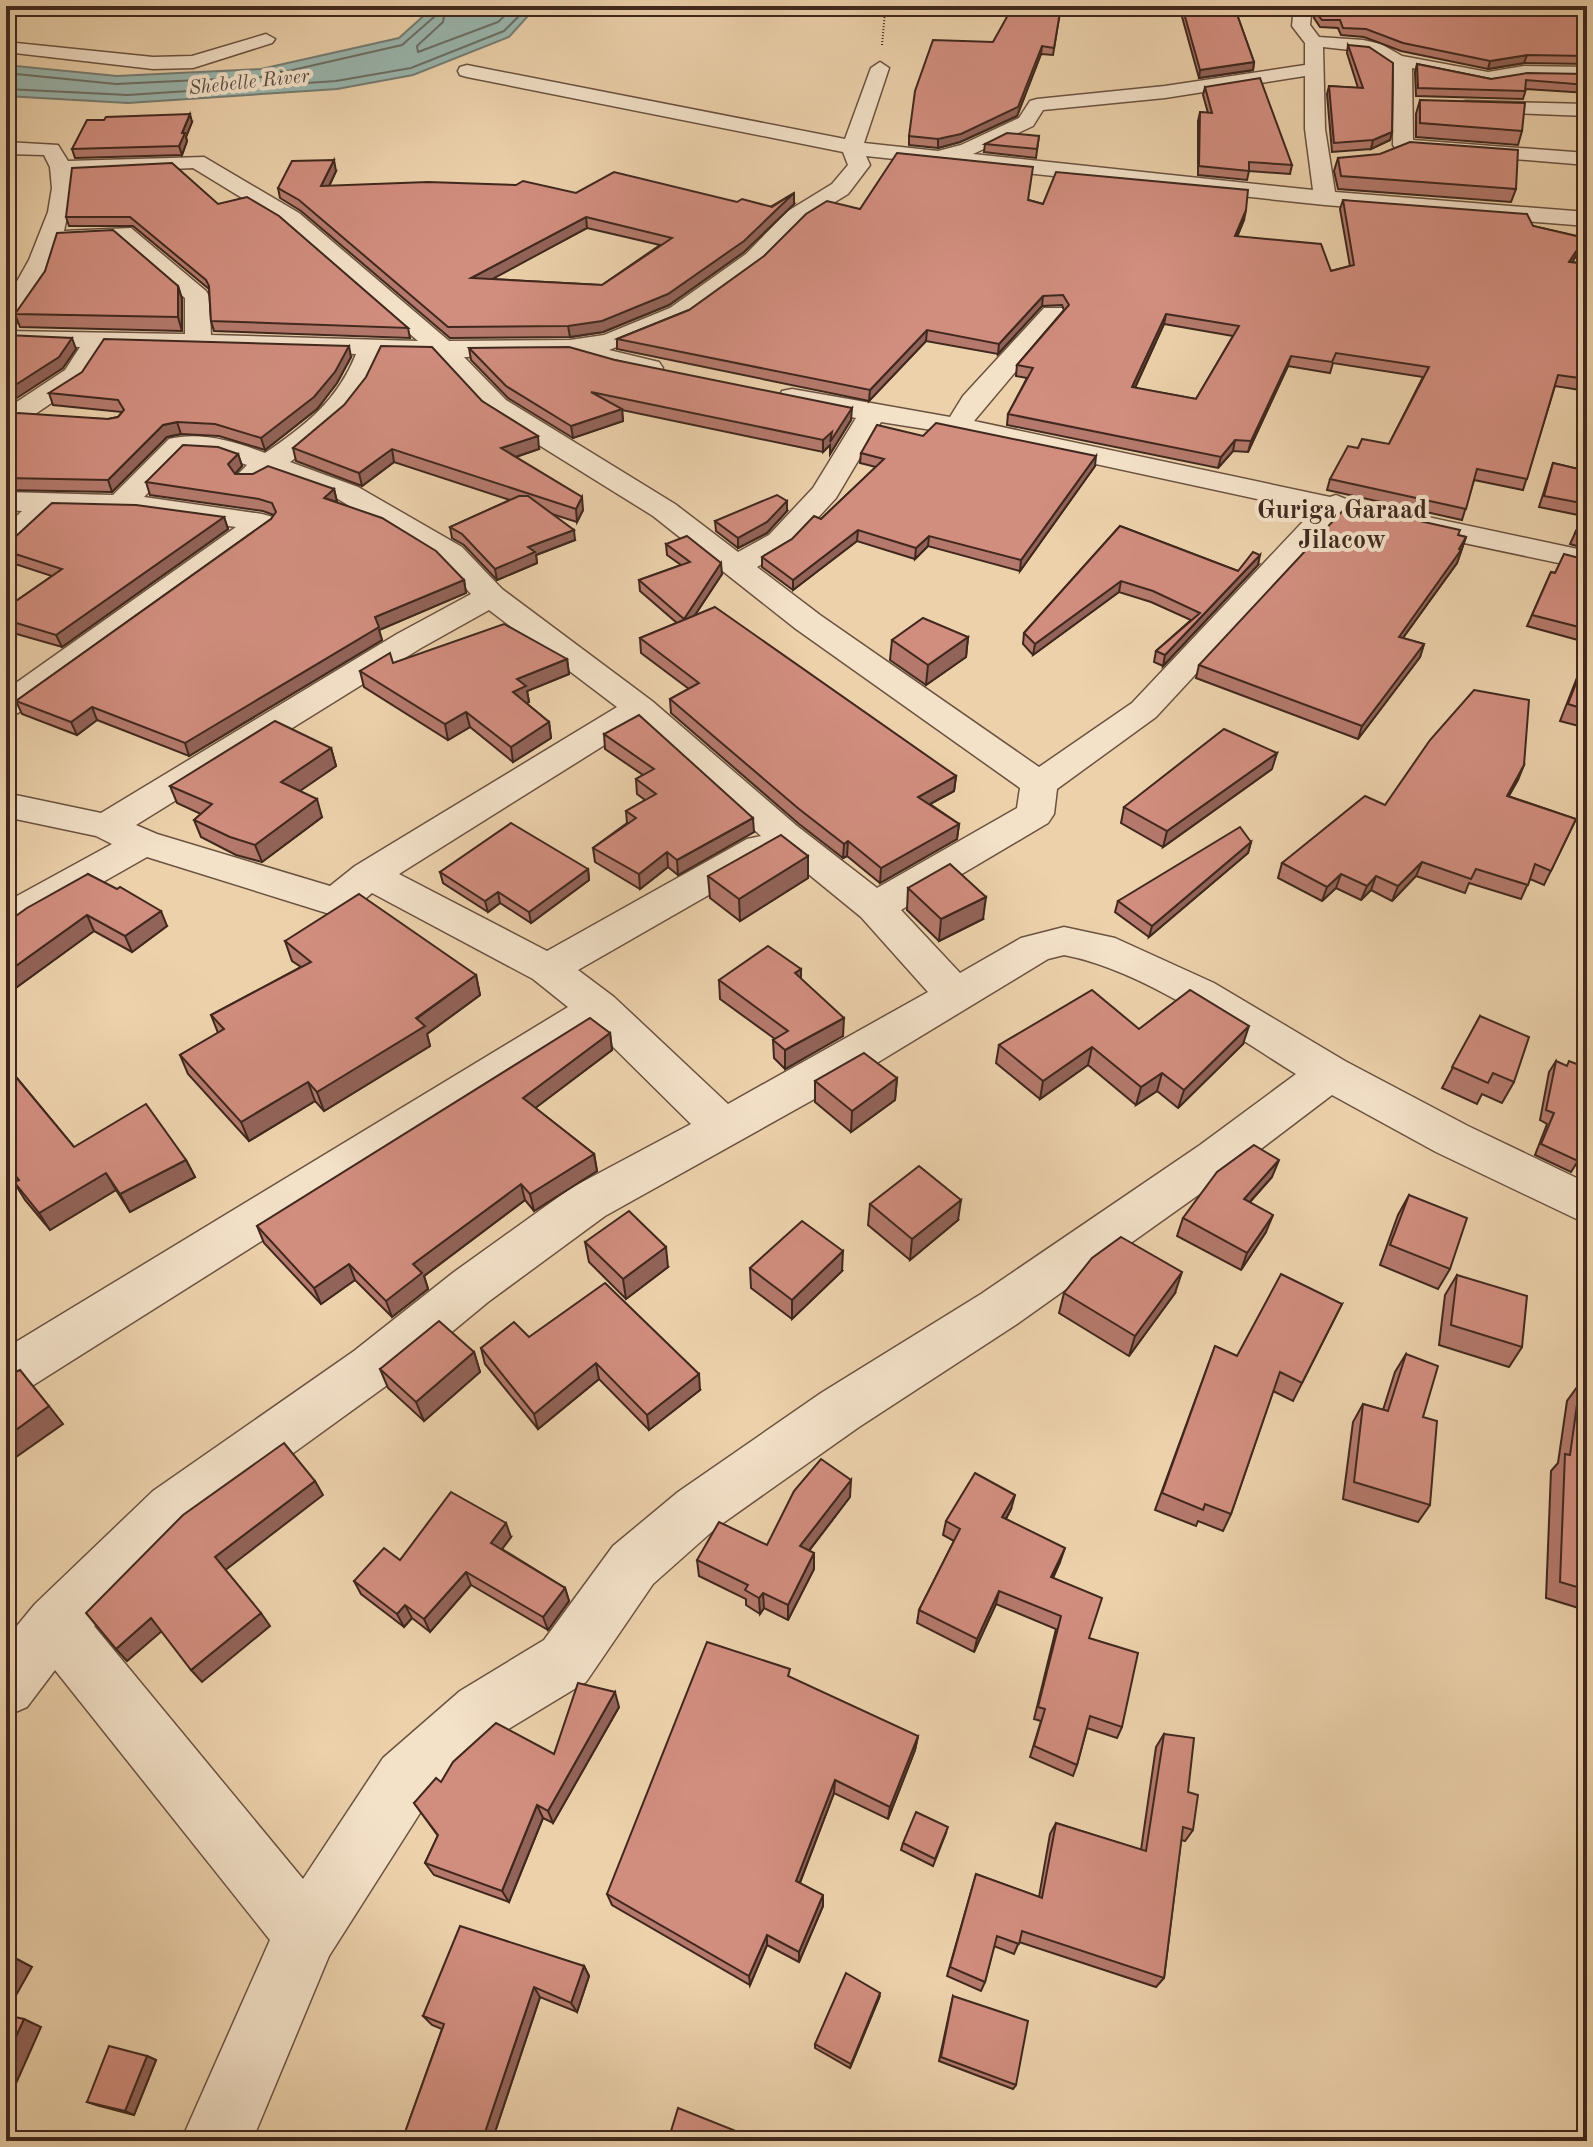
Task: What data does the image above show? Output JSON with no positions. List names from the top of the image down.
{
  "districts": ["Guriga Garaad Jilacow"],
  "water": ["Shebelle River"]
}
